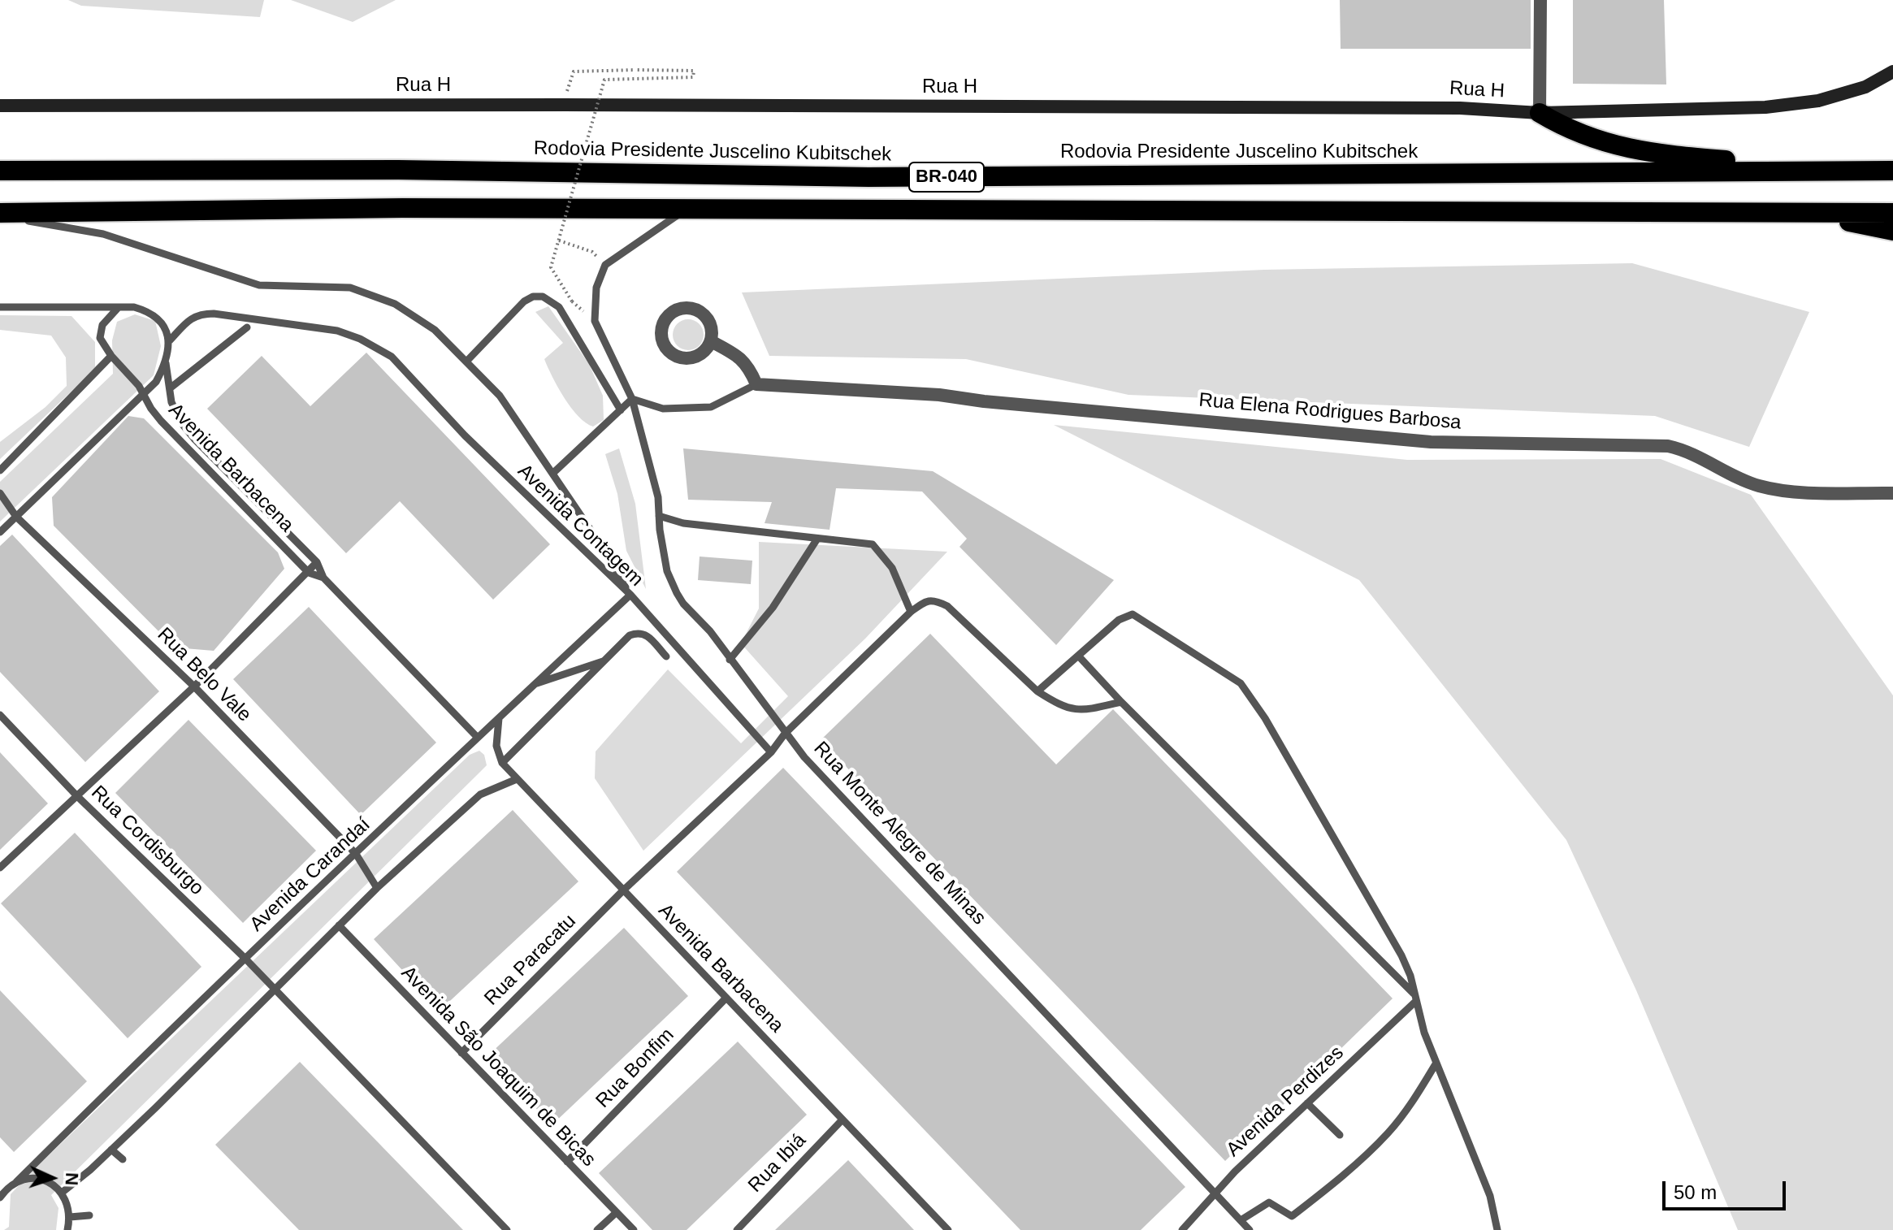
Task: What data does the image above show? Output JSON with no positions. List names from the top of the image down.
{
  "streets": {
    "highway": ["Rodovia Presidente Juscelino Kubitschek", "BR-040"],
    "main road": ["Rua H"],
    "street": ["Rua Elena Rodrigues Barbosa"],
    "lane": [
      "Avenida Barbacena",
      "Avenida Contagem",
      "Rua Belo Vale",
      "Rua Monte Alegre de Minas",
      "Rua Cordisburgo",
      "Avenida Carandaí",
      "Rua Paracatu",
      "Avenida São Joaquim de Bicas",
      "Rua Bonfim",
      "Avenida Perdizes",
      "Rua Ibiá"
    ]
  },
  "crossings": [
    ["Rua Elena Rodrigues Barbosa", "Rua Monte Alegre de Minas"],
    ["Avenida Barbacena", "Avenida Carandaí"],
    ["Avenida Barbacena", "Rua Paracatu"],
    ["Avenida Barbacena", "Rua Bonfim"],
    ["Avenida Barbacena", "Rua Ibiá"],
    ["Avenida Contagem", "Avenida Carandaí"],
    ["Avenida Contagem", "Rua Paracatu"],
    ["Rua Belo Vale", "Avenida Carandaí"],
    ["Rua Monte Alegre de Minas", "Avenida Perdizes"],
    ["Rua Cordisburgo", "Avenida Carandaí"],
    ["Rua Paracatu", "Avenida São Joaquim de Bicas"],
    ["Avenida São Joaquim de Bicas", "Rua Bonfim"]
  ],
  "scale_bar": "50 m",
  "north": "right"
}
